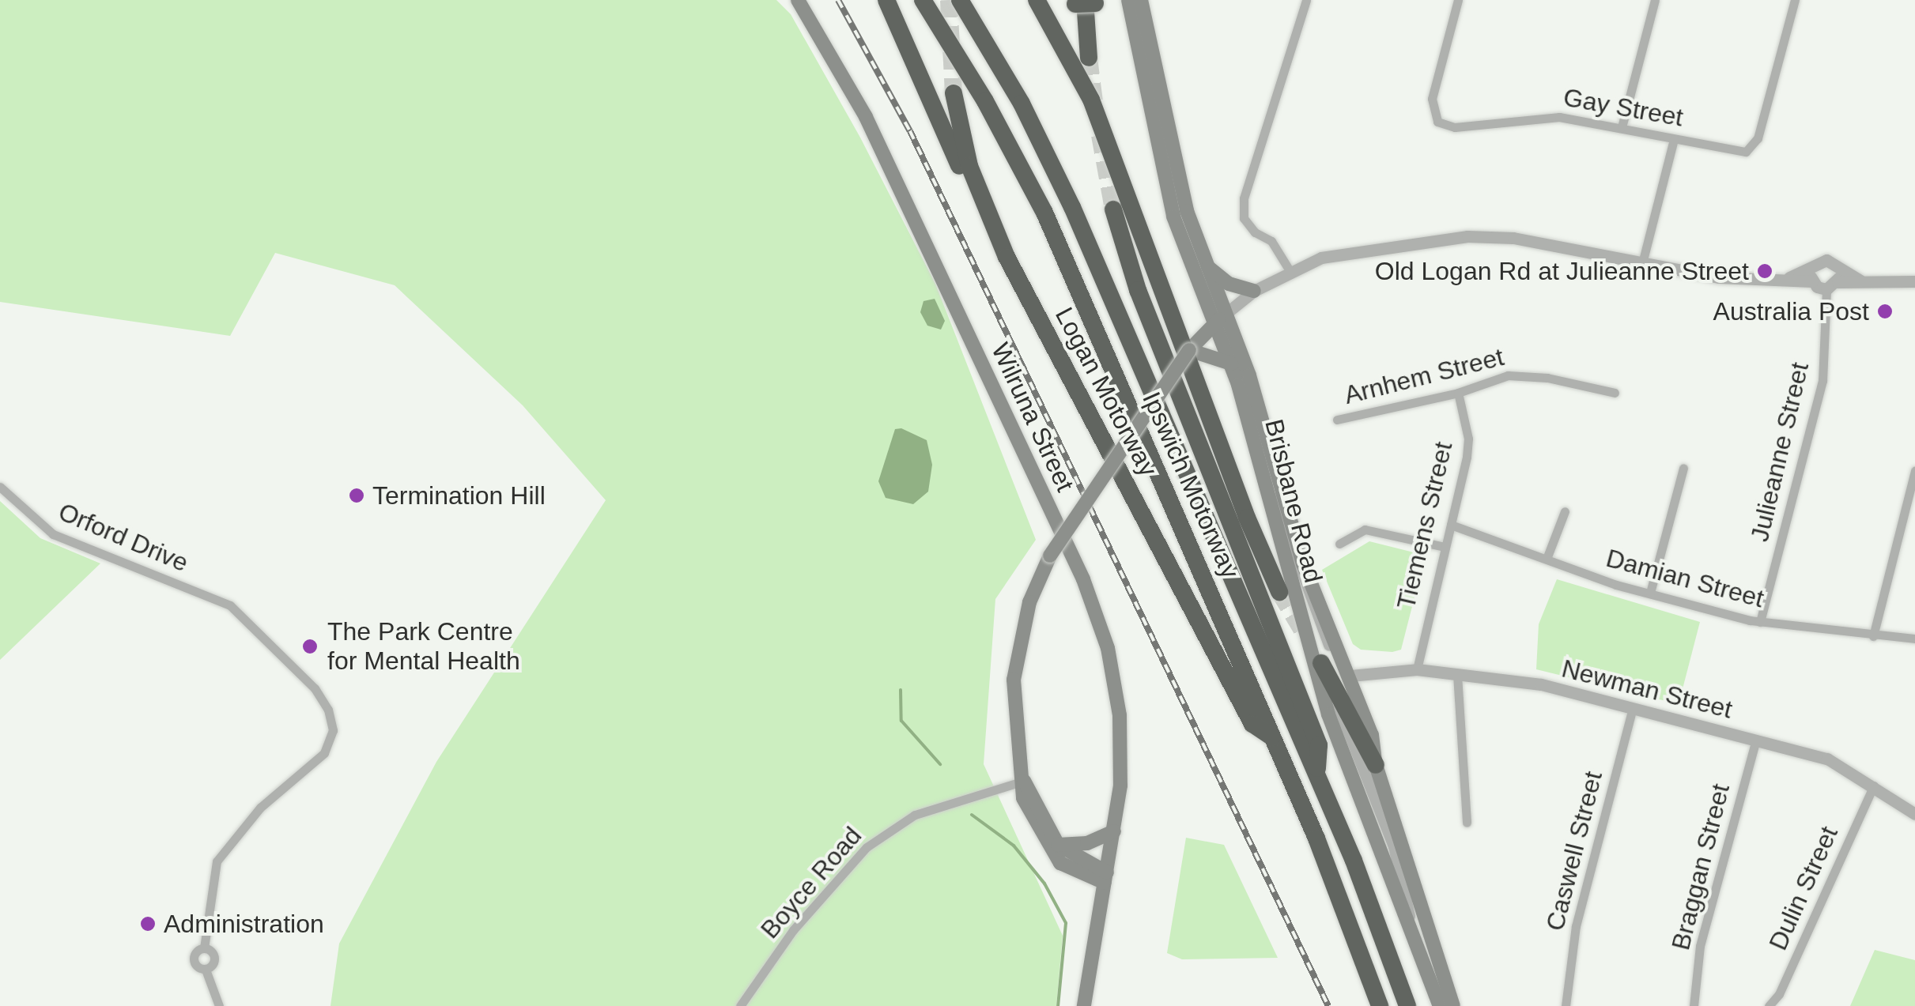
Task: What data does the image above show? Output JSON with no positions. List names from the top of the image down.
{
  "streets": {
    "highway": ["Logan Motorway", "Ipswich Motorway"],
    "main road": ["Wilruna Street", "Brisbane Road"],
    "street": [
      "Gay Street",
      "Arnhem Street",
      "Julieanne Street",
      "Tiemens Street",
      "Orford Drive",
      "Damian Street",
      "Newman Street",
      "Caswell Street",
      "Braggan Street",
      "Boyce Road",
      "Dulin Street"
    ]
  },
  "crossings": [
    ["Arnhem Street", "Tiemens Street"],
    ["Logan Motorway", "Ipswich Motorway"],
    ["Julieanne Street", "Damian Street"],
    ["Brisbane Road", "Newman Street"],
    ["Tiemens Street", "Damian Street"],
    ["Tiemens Street", "Newman Street"],
    ["Newman Street", "Caswell Street"],
    ["Newman Street", "Braggan Street"],
    ["Newman Street", "Dulin Street"]
  ],
  "places": [
    "Old Logan Rd at Julieanne Street",
    "Australia Post",
    "Termination Hill",
    "The Park Centre for Mental Health",
    "Administration"
  ]
}
